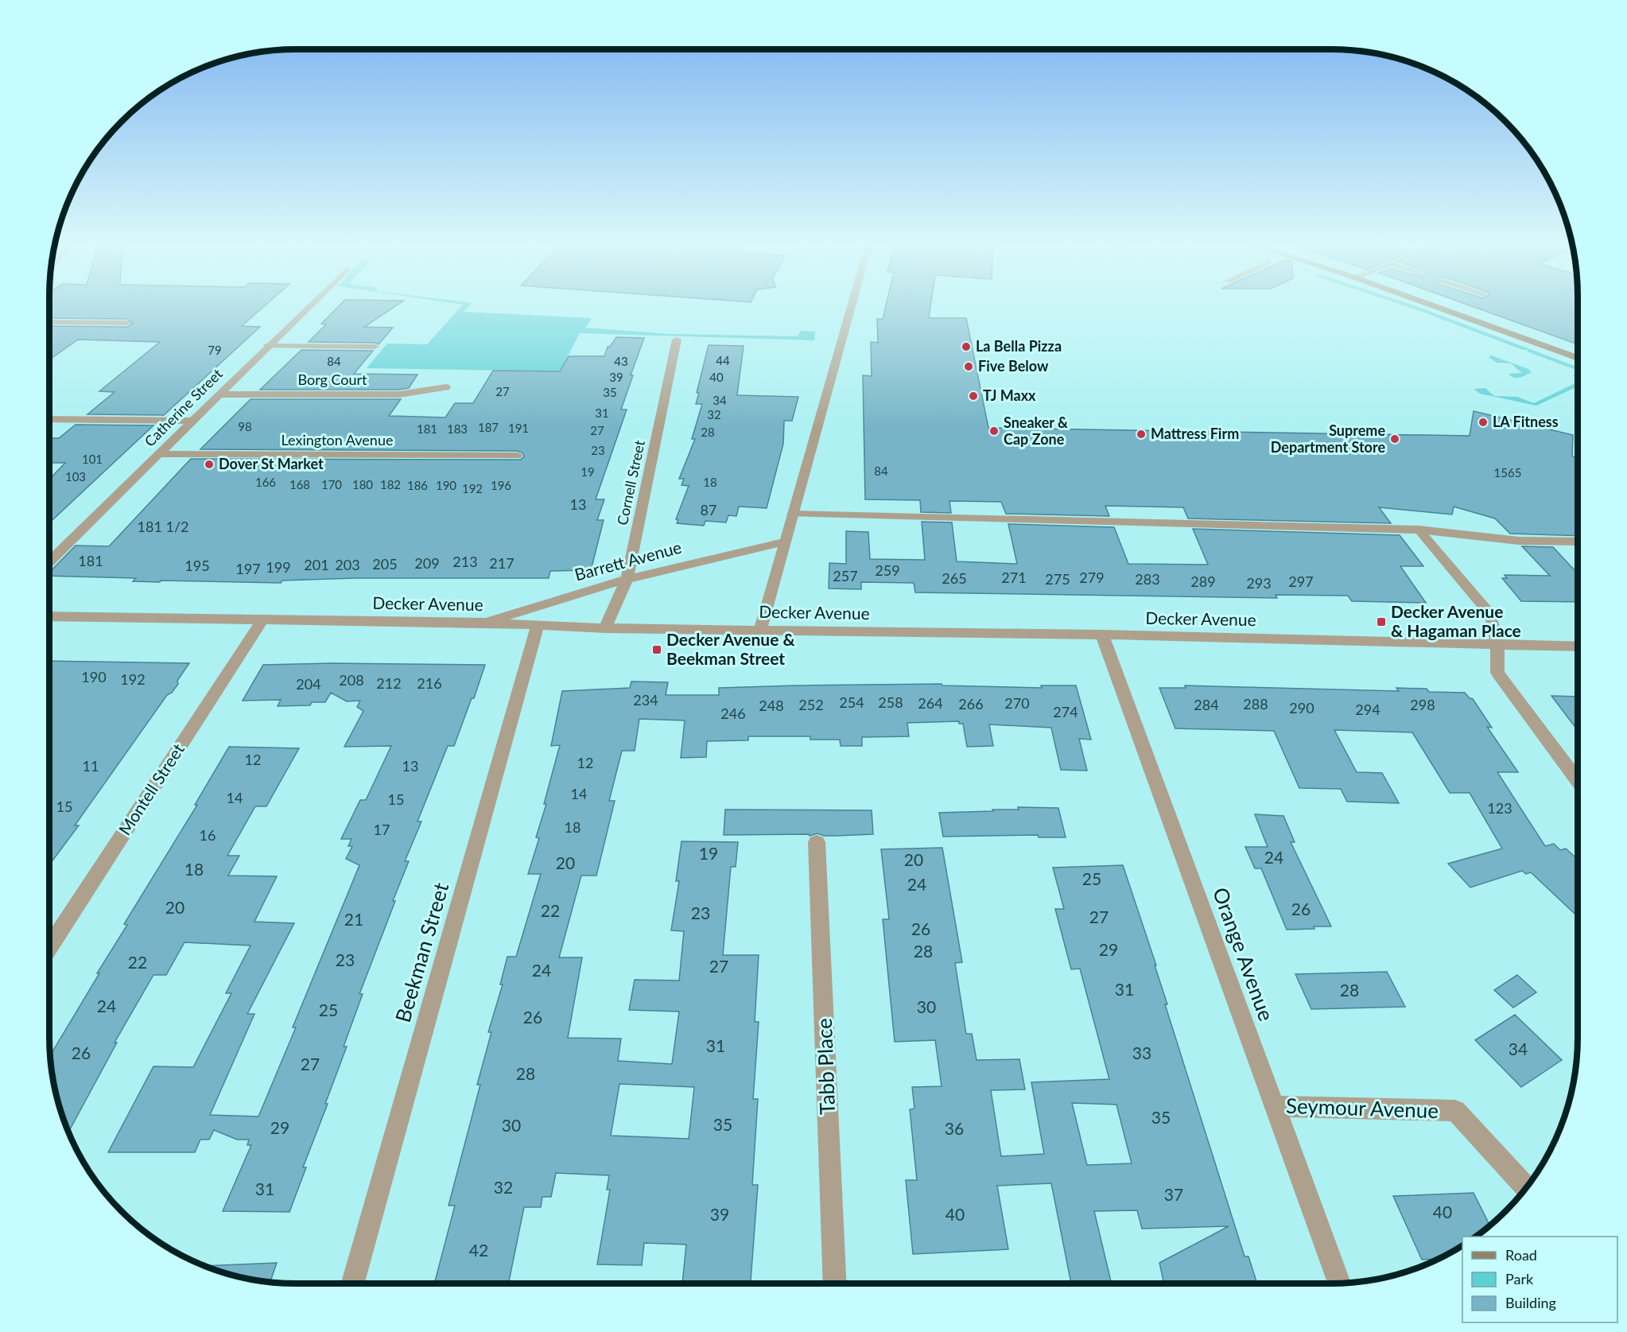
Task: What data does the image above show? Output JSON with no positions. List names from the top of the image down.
{
  "streets": {
    "street": [
      "Borg Court",
      "Catherine Street",
      "Lexington Avenue",
      "Cornell Street",
      "Barrett Avenue",
      "Decker Avenue",
      "Montell Street",
      "Beekman Street",
      "Orange Avenue",
      "Tabb Place",
      "Seymour Avenue"
    ]
  },
  "crossings": [
    ["Borg Court", "Catherine Street"],
    ["Catherine Street", "Lexington Avenue"],
    ["Cornell Street", "Barrett Avenue"],
    ["Cornell Street", "Decker Avenue"],
    ["Barrett Avenue", "Decker Avenue"],
    ["Decker Avenue", "Montell Street"],
    ["Decker Avenue", "Beekman Street"],
    ["Decker Avenue", "Orange Avenue"],
    ["Orange Avenue", "Seymour Avenue"]
  ],
  "places": {
    "other": [
      "La Bella Pizza",
      "Five Below",
      "TJ Maxx",
      "LA Fitness",
      "Sneaker & Cap Zone",
      "Mattress Firm",
      "Supreme Department Store",
      "Dover St Market"
    ],
    "transit": ["Decker Avenue & Hagaman Place", "Decker Avenue & Beekman Street"]
  },
  "house_numbers": [
    "79",
    "44",
    "84",
    "43",
    "39",
    "40",
    "27",
    "35",
    "34",
    "31",
    "32",
    "98",
    "187",
    "191",
    "181",
    "183",
    "27",
    "28",
    "23",
    "101",
    "84",
    "19",
    "1565",
    "103",
    "166",
    "18",
    "168",
    "170",
    "180",
    "182",
    "186",
    "190",
    "196",
    "192",
    "13",
    "87",
    "181 1/2",
    "181",
    "213",
    "209",
    "217",
    "205",
    "201",
    "203",
    "195",
    "199",
    "197",
    "259",
    "257",
    "271",
    "279",
    "265",
    "275",
    "283",
    "289",
    "297",
    "293",
    "190",
    "192",
    "208",
    "212",
    "216",
    "204",
    "234",
    "254",
    "258",
    "264",
    "270",
    "266",
    "288",
    "252",
    "284",
    "298",
    "248",
    "290",
    "294",
    "274",
    "246",
    "12",
    "12",
    "11",
    "13",
    "14",
    "14",
    "15",
    "15",
    "123",
    "18",
    "17",
    "16",
    "19",
    "24",
    "20",
    "20",
    "18",
    "25",
    "24",
    "20",
    "26",
    "22",
    "23",
    "27",
    "21",
    "26",
    "29",
    "28",
    "23",
    "22",
    "27",
    "24",
    "31",
    "28",
    "24",
    "30",
    "25",
    "26",
    "31",
    "34",
    "26",
    "33",
    "27",
    "28",
    "35",
    "35",
    "30",
    "29",
    "36",
    "32",
    "31",
    "37",
    "40",
    "39",
    "40",
    "42"
  ],
  "legend": ["Road", "Park", "Building"]
}
